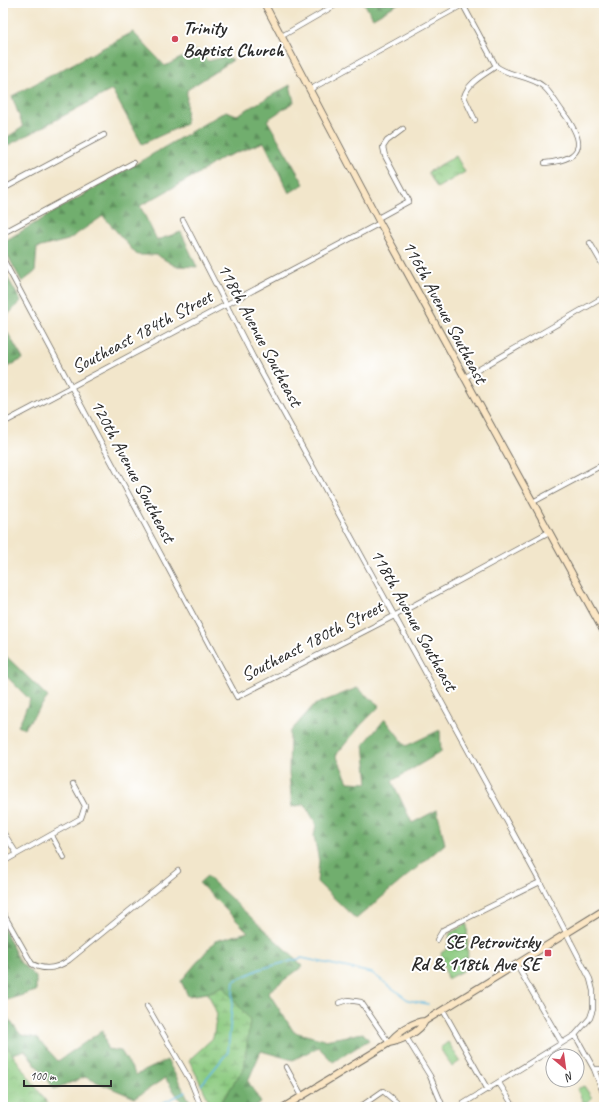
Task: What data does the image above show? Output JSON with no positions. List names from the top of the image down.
{
  "streets": {
    "street": [
      "116th Avenue Southeast",
      "Southeast 184th Street",
      "118th Avenue Southeast",
      "120th Avenue Southeast",
      "Southeast 180th Street"
    ]
  },
  "crossings": [
    ["116th Avenue Southeast", "Southeast 184th Street"],
    ["116th Avenue Southeast", "Southeast 180th Street"],
    ["Southeast 184th Street", "118th Avenue Southeast"],
    ["Southeast 184th Street", "120th Avenue Southeast"],
    ["118th Avenue Southeast", "Southeast 180th Street"],
    ["120th Avenue Southeast", "Southeast 180th Street"]
  ],
  "places": {
    "other": ["Trinity Baptist Church"],
    "transit": ["SE Petrovitsky Rd & 118th Ave SE"]
  },
  "scale_bar": "100 m",
  "north": "bottom right"
}
